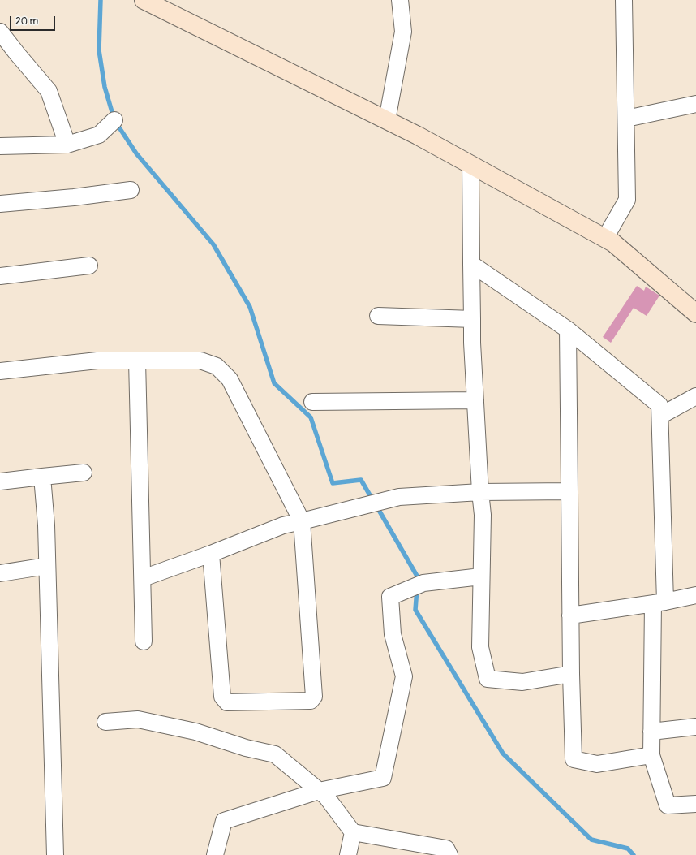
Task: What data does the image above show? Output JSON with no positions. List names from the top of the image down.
{
  "scale_bar": "20 m"
}
